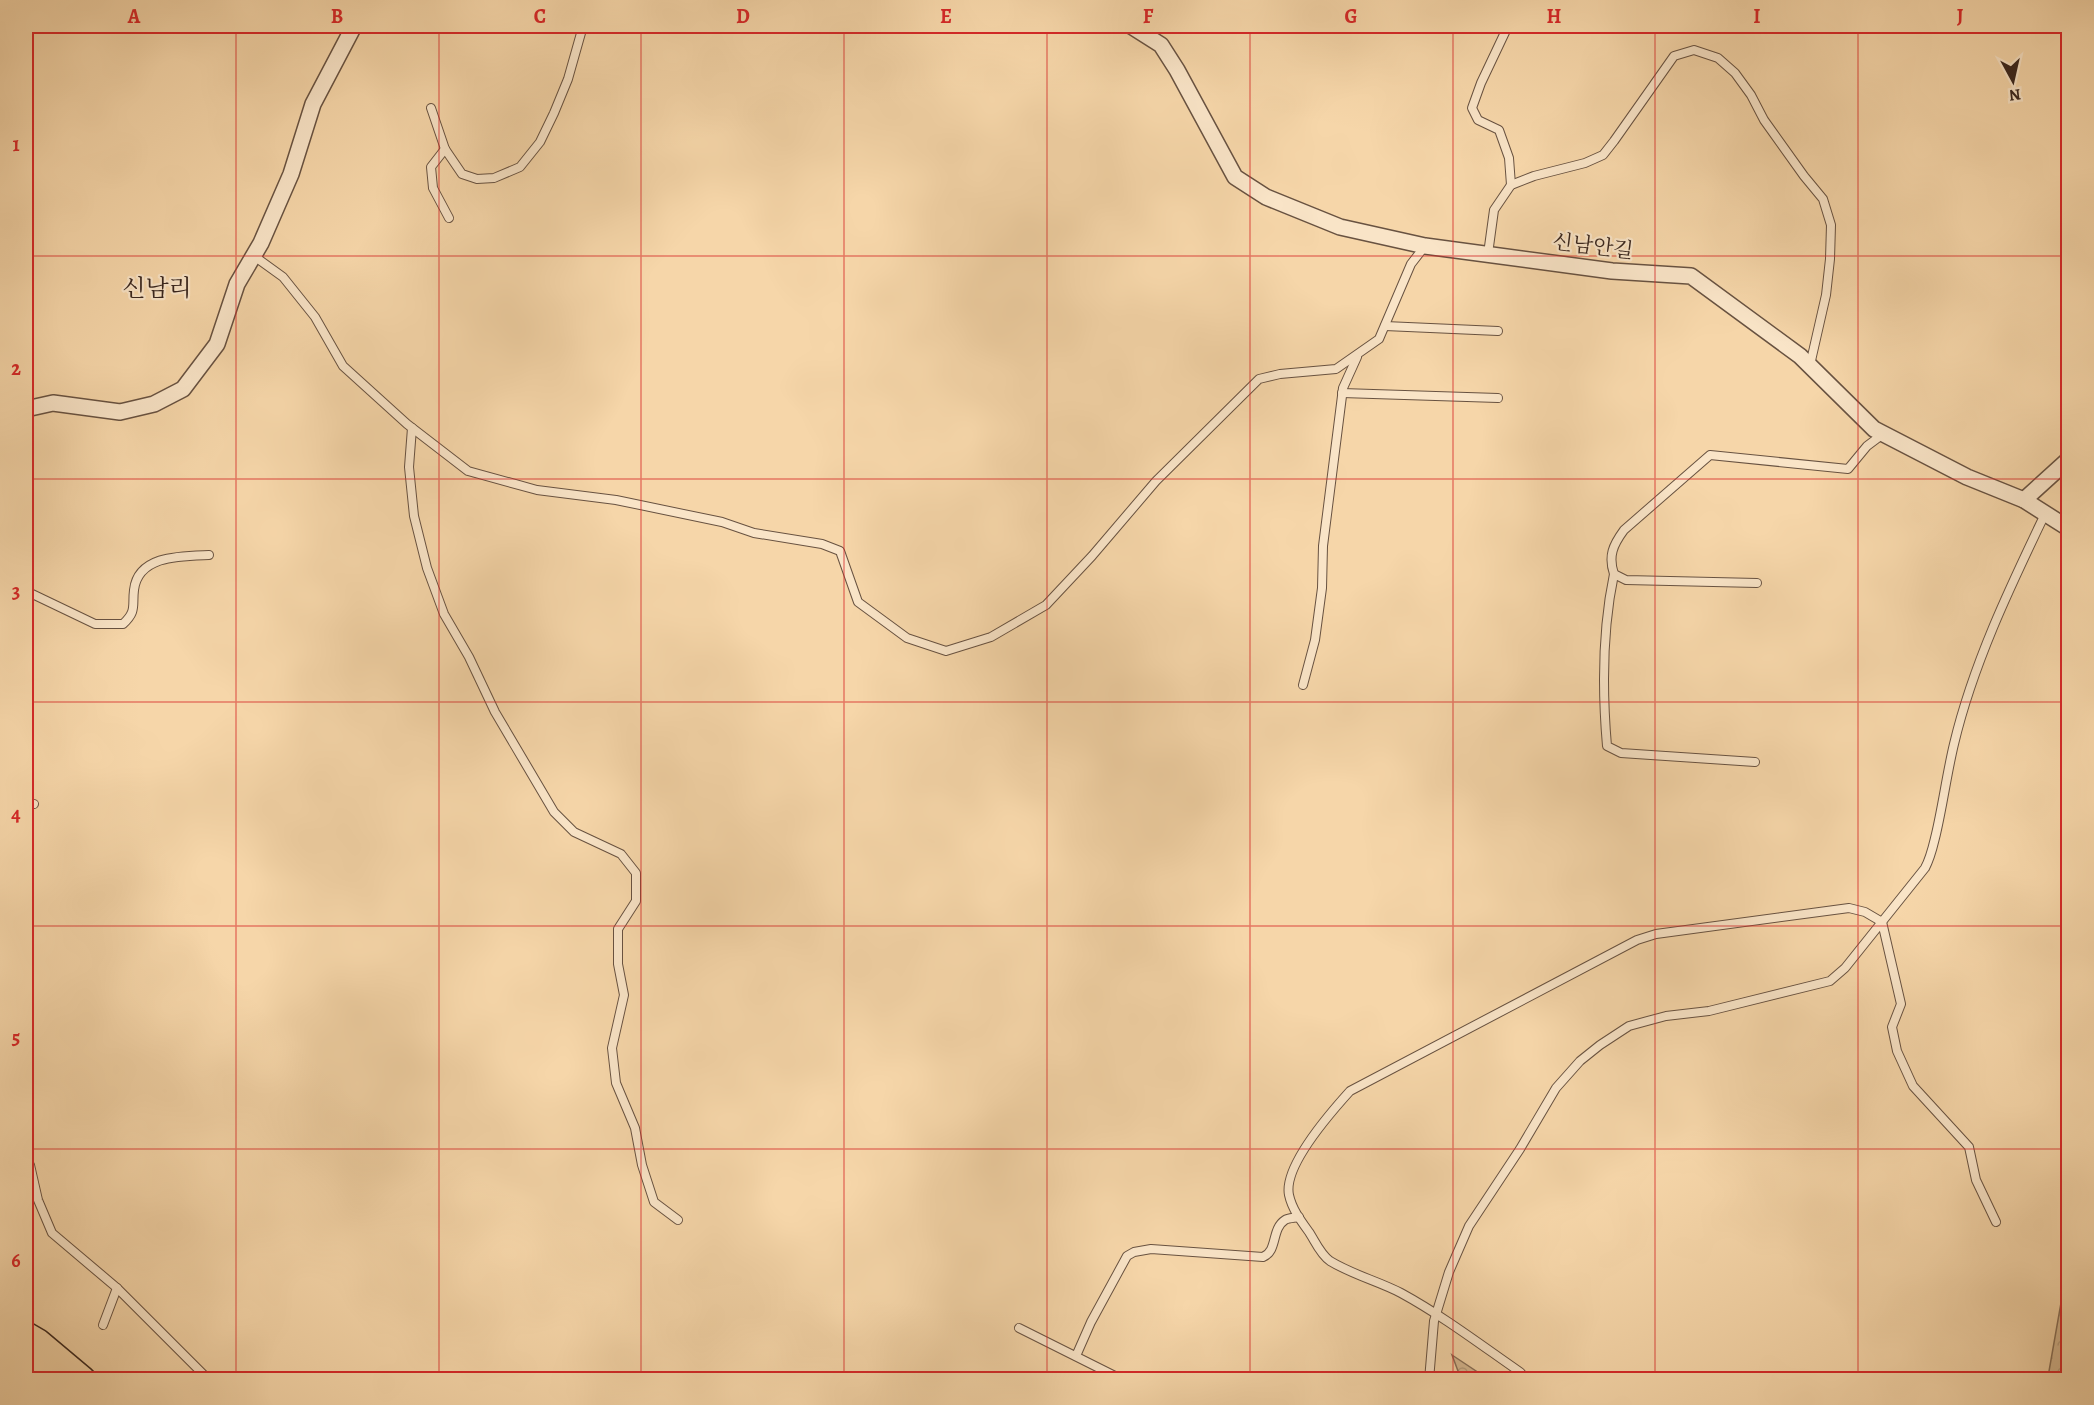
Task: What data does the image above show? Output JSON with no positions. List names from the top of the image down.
{
  "streets": {
    "street": ["신남안길"]
  },
  "districts": ["신남리"],
  "north": "bottom",
  "grid": {
    "columns": [
      "A",
      "B",
      "C",
      "D",
      "E",
      "F",
      "G",
      "H",
      "I",
      "J"
    ],
    "rows": [
      "1",
      "2",
      "3",
      "4",
      "5",
      "6"
    ]
  }
}
